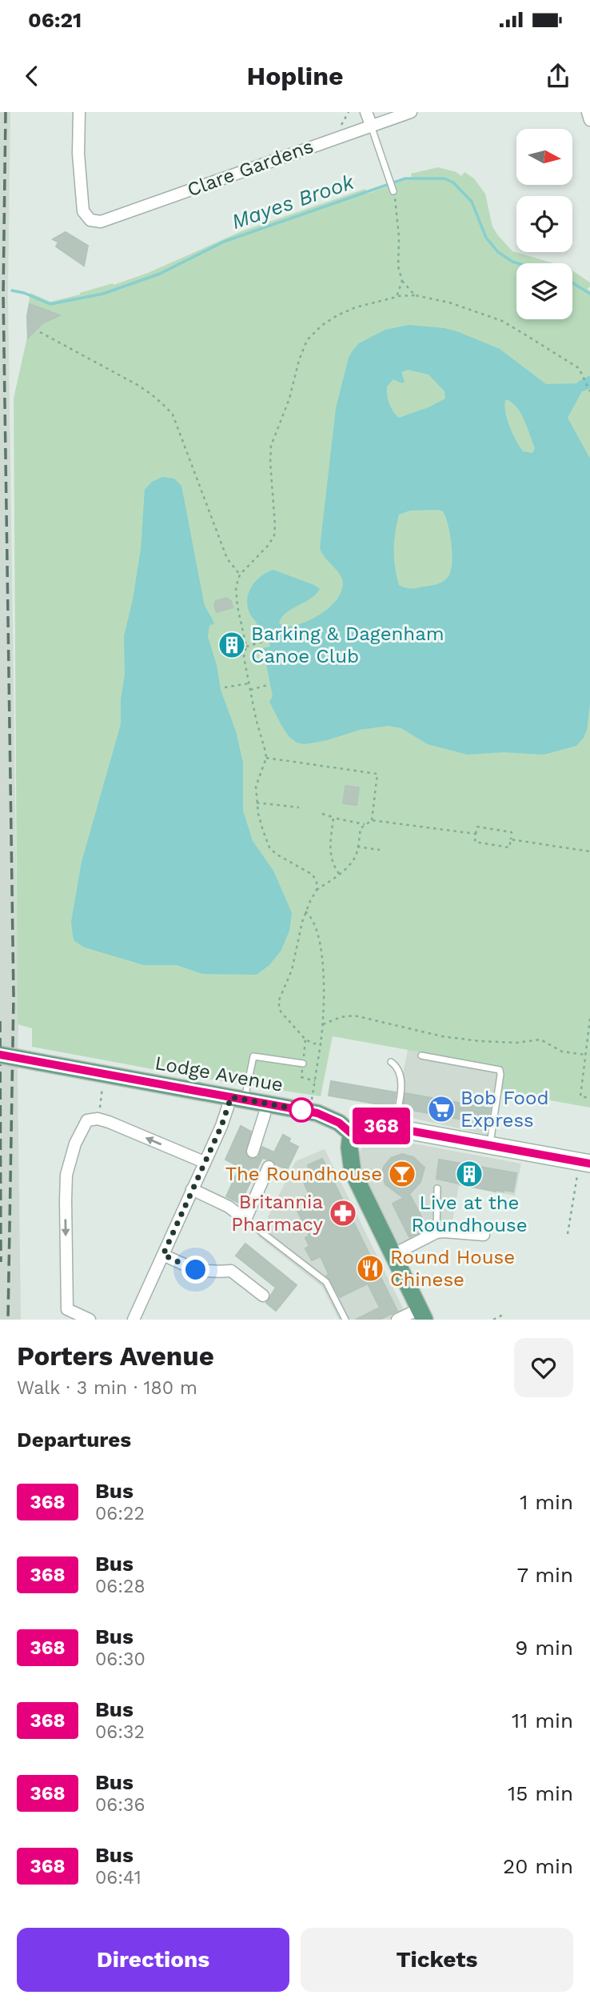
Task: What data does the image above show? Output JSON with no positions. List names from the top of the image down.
{
  "streets": {
    "main road": ["Lodge Avenue"],
    "street": ["Clare Gardens"]
  },
  "water": ["Mayes Brook"],
  "places": {
    "building": ["Barking & Dagenham Canoe Club", "Live at the Roundhouse"],
    "supermarket": ["Bob Food Express"],
    "bar": ["The Roundhouse"],
    "pharmacy": ["Britannia Pharmacy"],
    "restaurant": ["Round House Chinese"]
  },
  "lines": ["bus line 368"],
  "north": "right",
  "page": {
    "status": "06:21",
    "header": "Hopline",
    "on_map": "368",
    "heading": [
      ["Porters Avenue", "Walk · 3 min · 180 m"],
      "Departures"
    ],
    "list": [
      {
        "mark": "368",
        "name": "Bus",
        "note": "06:22",
        "value": "1 min"
      },
      {
        "mark": "368",
        "name": "Bus",
        "note": "06:28",
        "value": "7 min"
      },
      {
        "mark": "368",
        "name": "Bus",
        "note": "06:30",
        "value": "9 min"
      },
      {
        "mark": "368",
        "name": "Bus",
        "note": "06:32",
        "value": "11 min"
      },
      {
        "mark": "368",
        "name": "Bus",
        "note": "06:36",
        "value": "15 min"
      },
      {
        "mark": "368",
        "name": "Bus",
        "note": "06:41",
        "value": "20 min"
      }
    ],
    "buttons": ["Directions", "Tickets"]
  }
}
